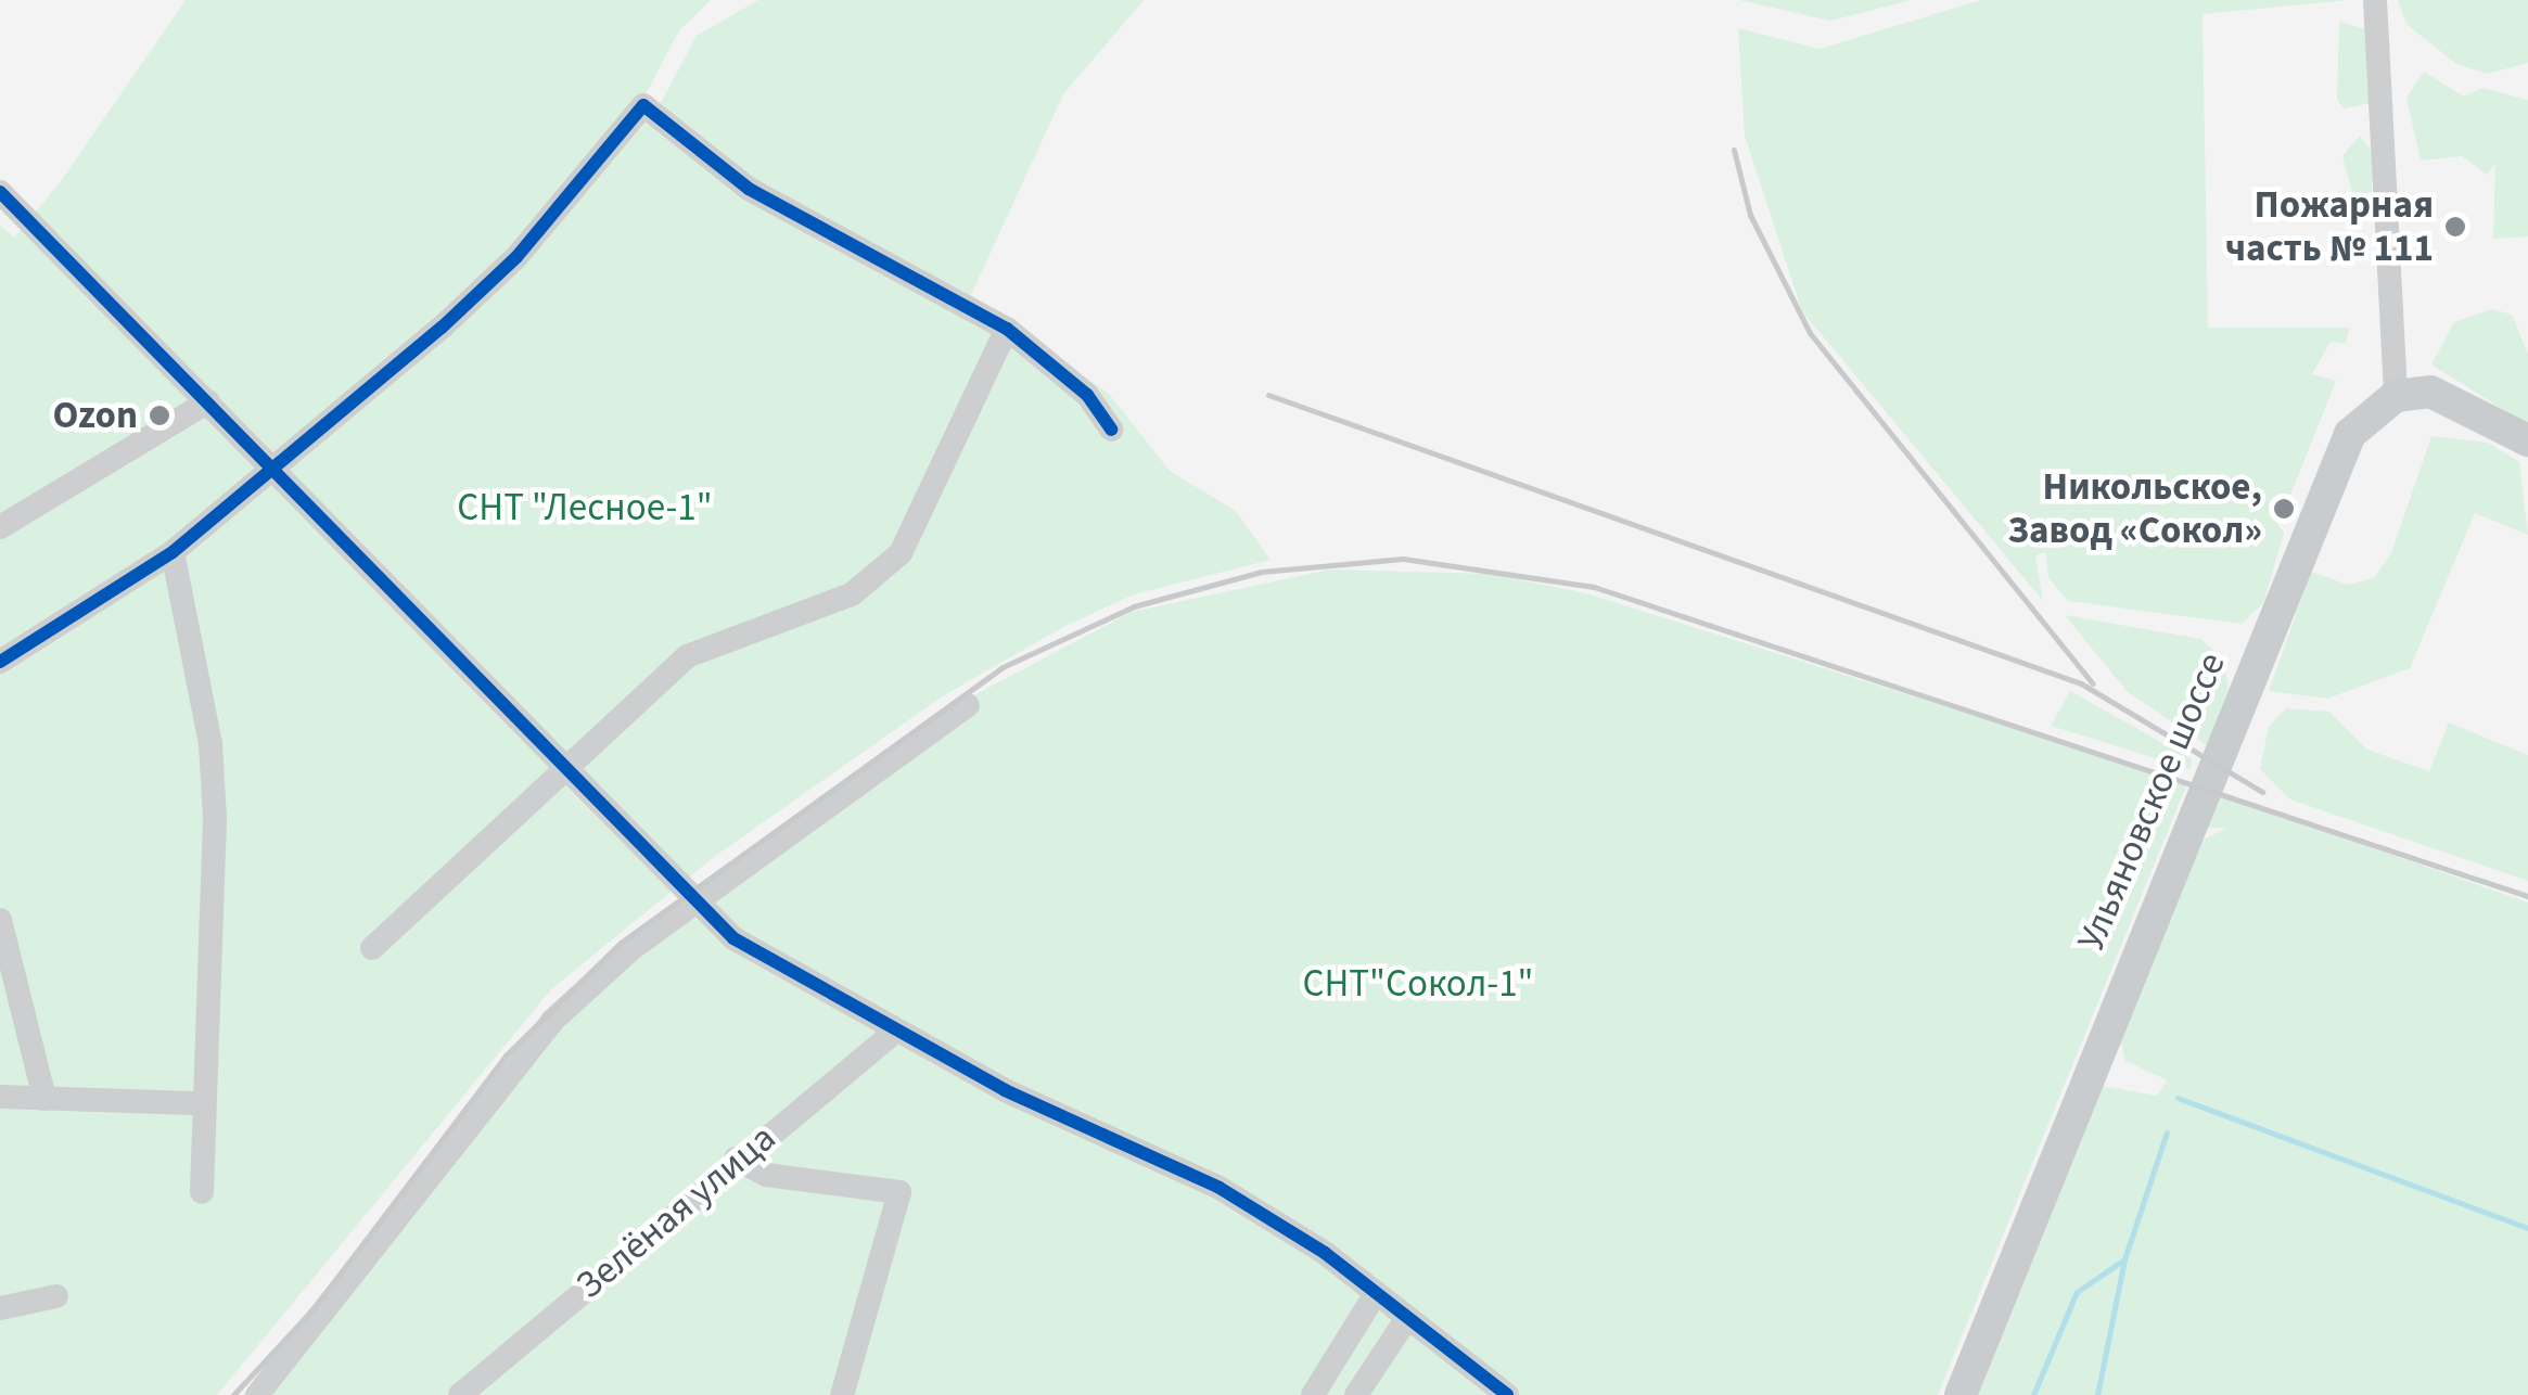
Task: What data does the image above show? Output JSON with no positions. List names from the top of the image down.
{
  "streets": {
    "main road": ["Ульяновское шоссе"],
    "street": ["Зелёная улица"]
  },
  "parks": ["СНТ \"Лесное-1\"", "СНТ\"Сокол-1\""],
  "places": ["Пожарная часть № 111", "Ozon", "Никольское, Завод «Сокол»"]
}
